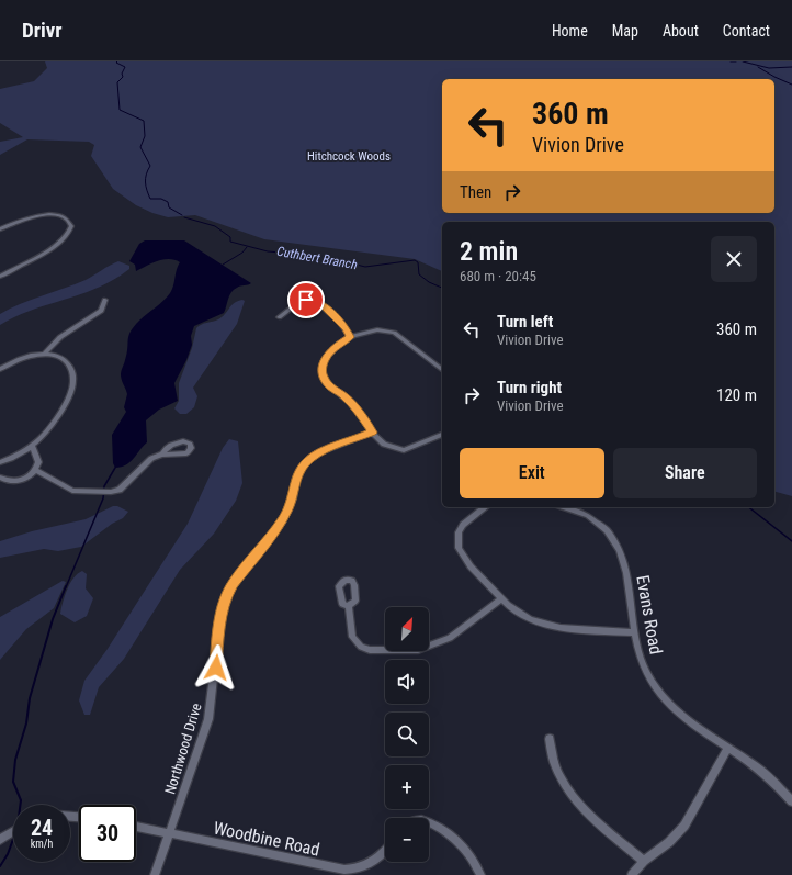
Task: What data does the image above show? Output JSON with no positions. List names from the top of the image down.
{
  "streets": {
    "street": ["Evans Road", "Northwood Drive", "Woodbine Road"]
  },
  "crossings": [
    ["Northwood Drive", "Woodbine Road"]
  ],
  "water": ["Cuthbert Branch"],
  "parks": ["Hitchcock Woods"],
  "north": "top right",
  "page": {
    "header": "Drivr",
    "nav": [
      "Home",
      "Map",
      "About",
      "Contact"
    ],
    "turn": ["360 m", "Vivion Drive"],
    "then": "Then",
    "heading": ["2 min", "680 m · 20:45"],
    "list": [
      {
        "name": "Turn left",
        "note": "Vivion Drive",
        "value": "360 m"
      },
      {
        "name": "Turn right",
        "note": "Vivion Drive",
        "value": "120 m"
      }
    ],
    "buttons": ["Exit", "Share"],
    "map_buttons": ["+", "−"],
    "speed": "24 km/h",
    "limit": "30"
  }
}
